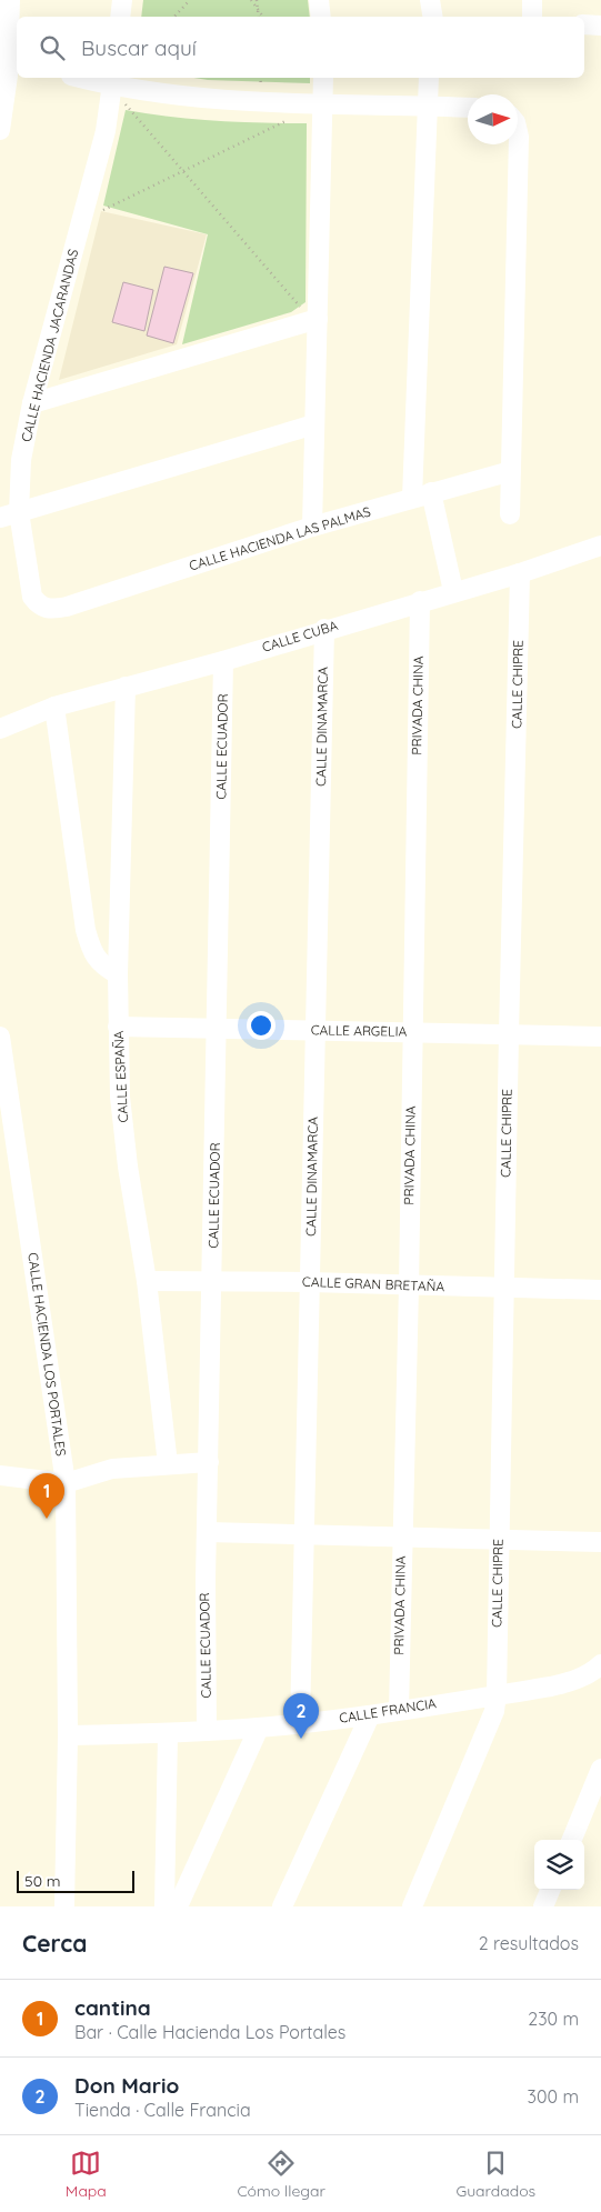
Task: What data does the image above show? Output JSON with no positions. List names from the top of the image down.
{
  "streets": {
    "street": [
      "CALLE HACIENDA JACARANDAS",
      "CALLE HACIENDA LAS PALMAS",
      "CALLE CUBA",
      "CALLE CHIPRE",
      "PRIVADA CHINA",
      "CALLE DINAMARCA",
      "CALLE ECUADOR",
      "CALLE ARGELIA",
      "CALLE ESPAÑA",
      "CALLE GRAN BRETAÑA",
      "CALLE HACIENDA LOS PORTALES",
      "CALLE FRANCIA"
    ]
  },
  "crossings": [
    ["CALLE HACIENDA JACARANDAS", "CALLE HACIENDA LAS PALMAS"],
    ["CALLE CUBA", "CALLE CHIPRE"],
    ["CALLE CUBA", "PRIVADA CHINA"],
    ["CALLE CUBA", "CALLE DINAMARCA"],
    ["CALLE CUBA", "CALLE ECUADOR"],
    ["CALLE CUBA", "CALLE ESPAÑA"],
    ["CALLE CHIPRE", "CALLE ARGELIA"],
    ["CALLE CHIPRE", "CALLE GRAN BRETAÑA"],
    ["CALLE CHIPRE", "CALLE FRANCIA"],
    ["PRIVADA CHINA", "CALLE ARGELIA"],
    ["PRIVADA CHINA", "CALLE GRAN BRETAÑA"],
    ["PRIVADA CHINA", "CALLE FRANCIA"],
    ["CALLE DINAMARCA", "CALLE ARGELIA"],
    ["CALLE DINAMARCA", "CALLE GRAN BRETAÑA"],
    ["CALLE DINAMARCA", "CALLE FRANCIA"],
    ["CALLE ECUADOR", "CALLE ARGELIA"],
    ["CALLE ECUADOR", "CALLE GRAN BRETAÑA"],
    ["CALLE ECUADOR", "CALLE FRANCIA"],
    ["CALLE ARGELIA", "CALLE ESPAÑA"],
    ["CALLE ESPAÑA", "CALLE GRAN BRETAÑA"],
    ["CALLE HACIENDA LOS PORTALES", "CALLE FRANCIA"]
  ],
  "scale_bar": "50 m",
  "north": "right",
  "page": {
    "search": "Buscar aquí",
    "pins": ["1", "2"],
    "scale": "50 m",
    "heading": ["Cerca", "2 resultados"],
    "list": [
      {
        "mark": "1",
        "name": "cantina",
        "note": "Bar · Calle Hacienda Los Portales",
        "value": "230 m"
      },
      {
        "mark": "2",
        "name": "Don Mario",
        "note": "Tienda · Calle Francia",
        "value": "300 m"
      }
    ],
    "nav": ["Mapa", "Cómo llegar", "Guardados"]
  }
}
